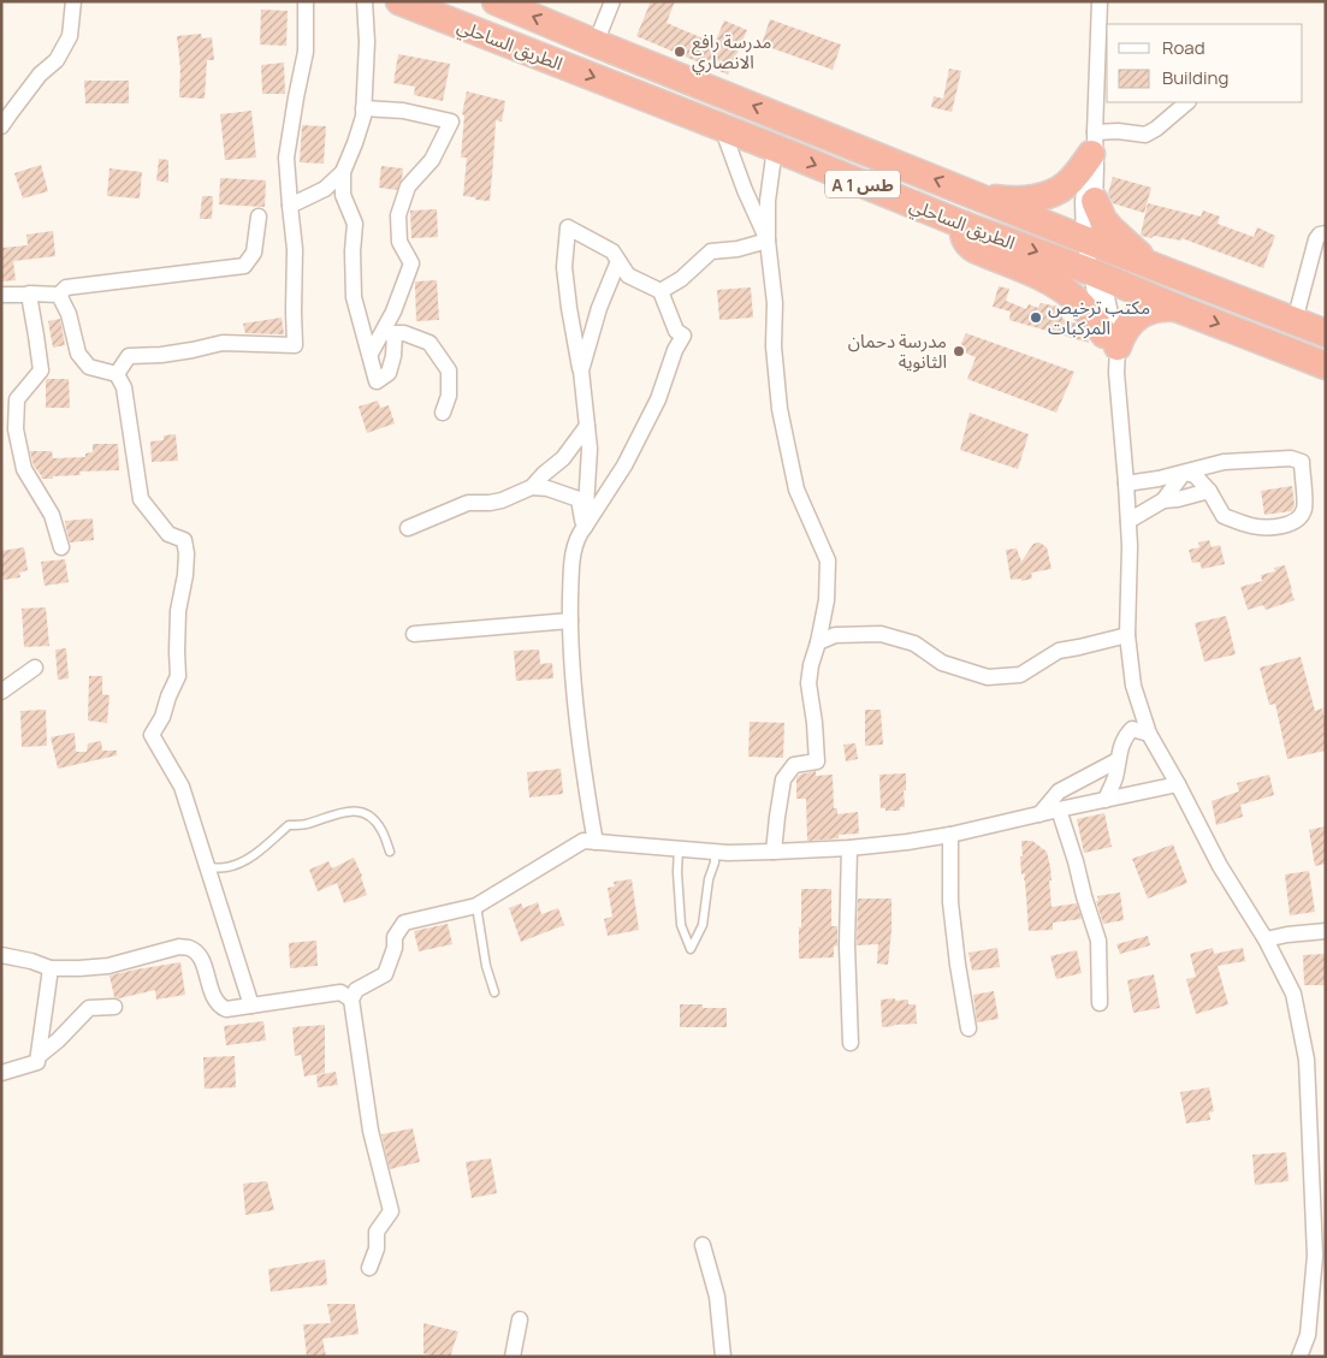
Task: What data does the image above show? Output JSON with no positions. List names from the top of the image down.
{
  "streets": {
    "highway": ["الطريق الساحلي", "A 1 طس"]
  },
  "places": ["مدرسة رافع الانصاري", "مكتب ترخيص المركبات", "مدرسة دحمان الثانوية"],
  "legend": ["Road", "Building"]
}
